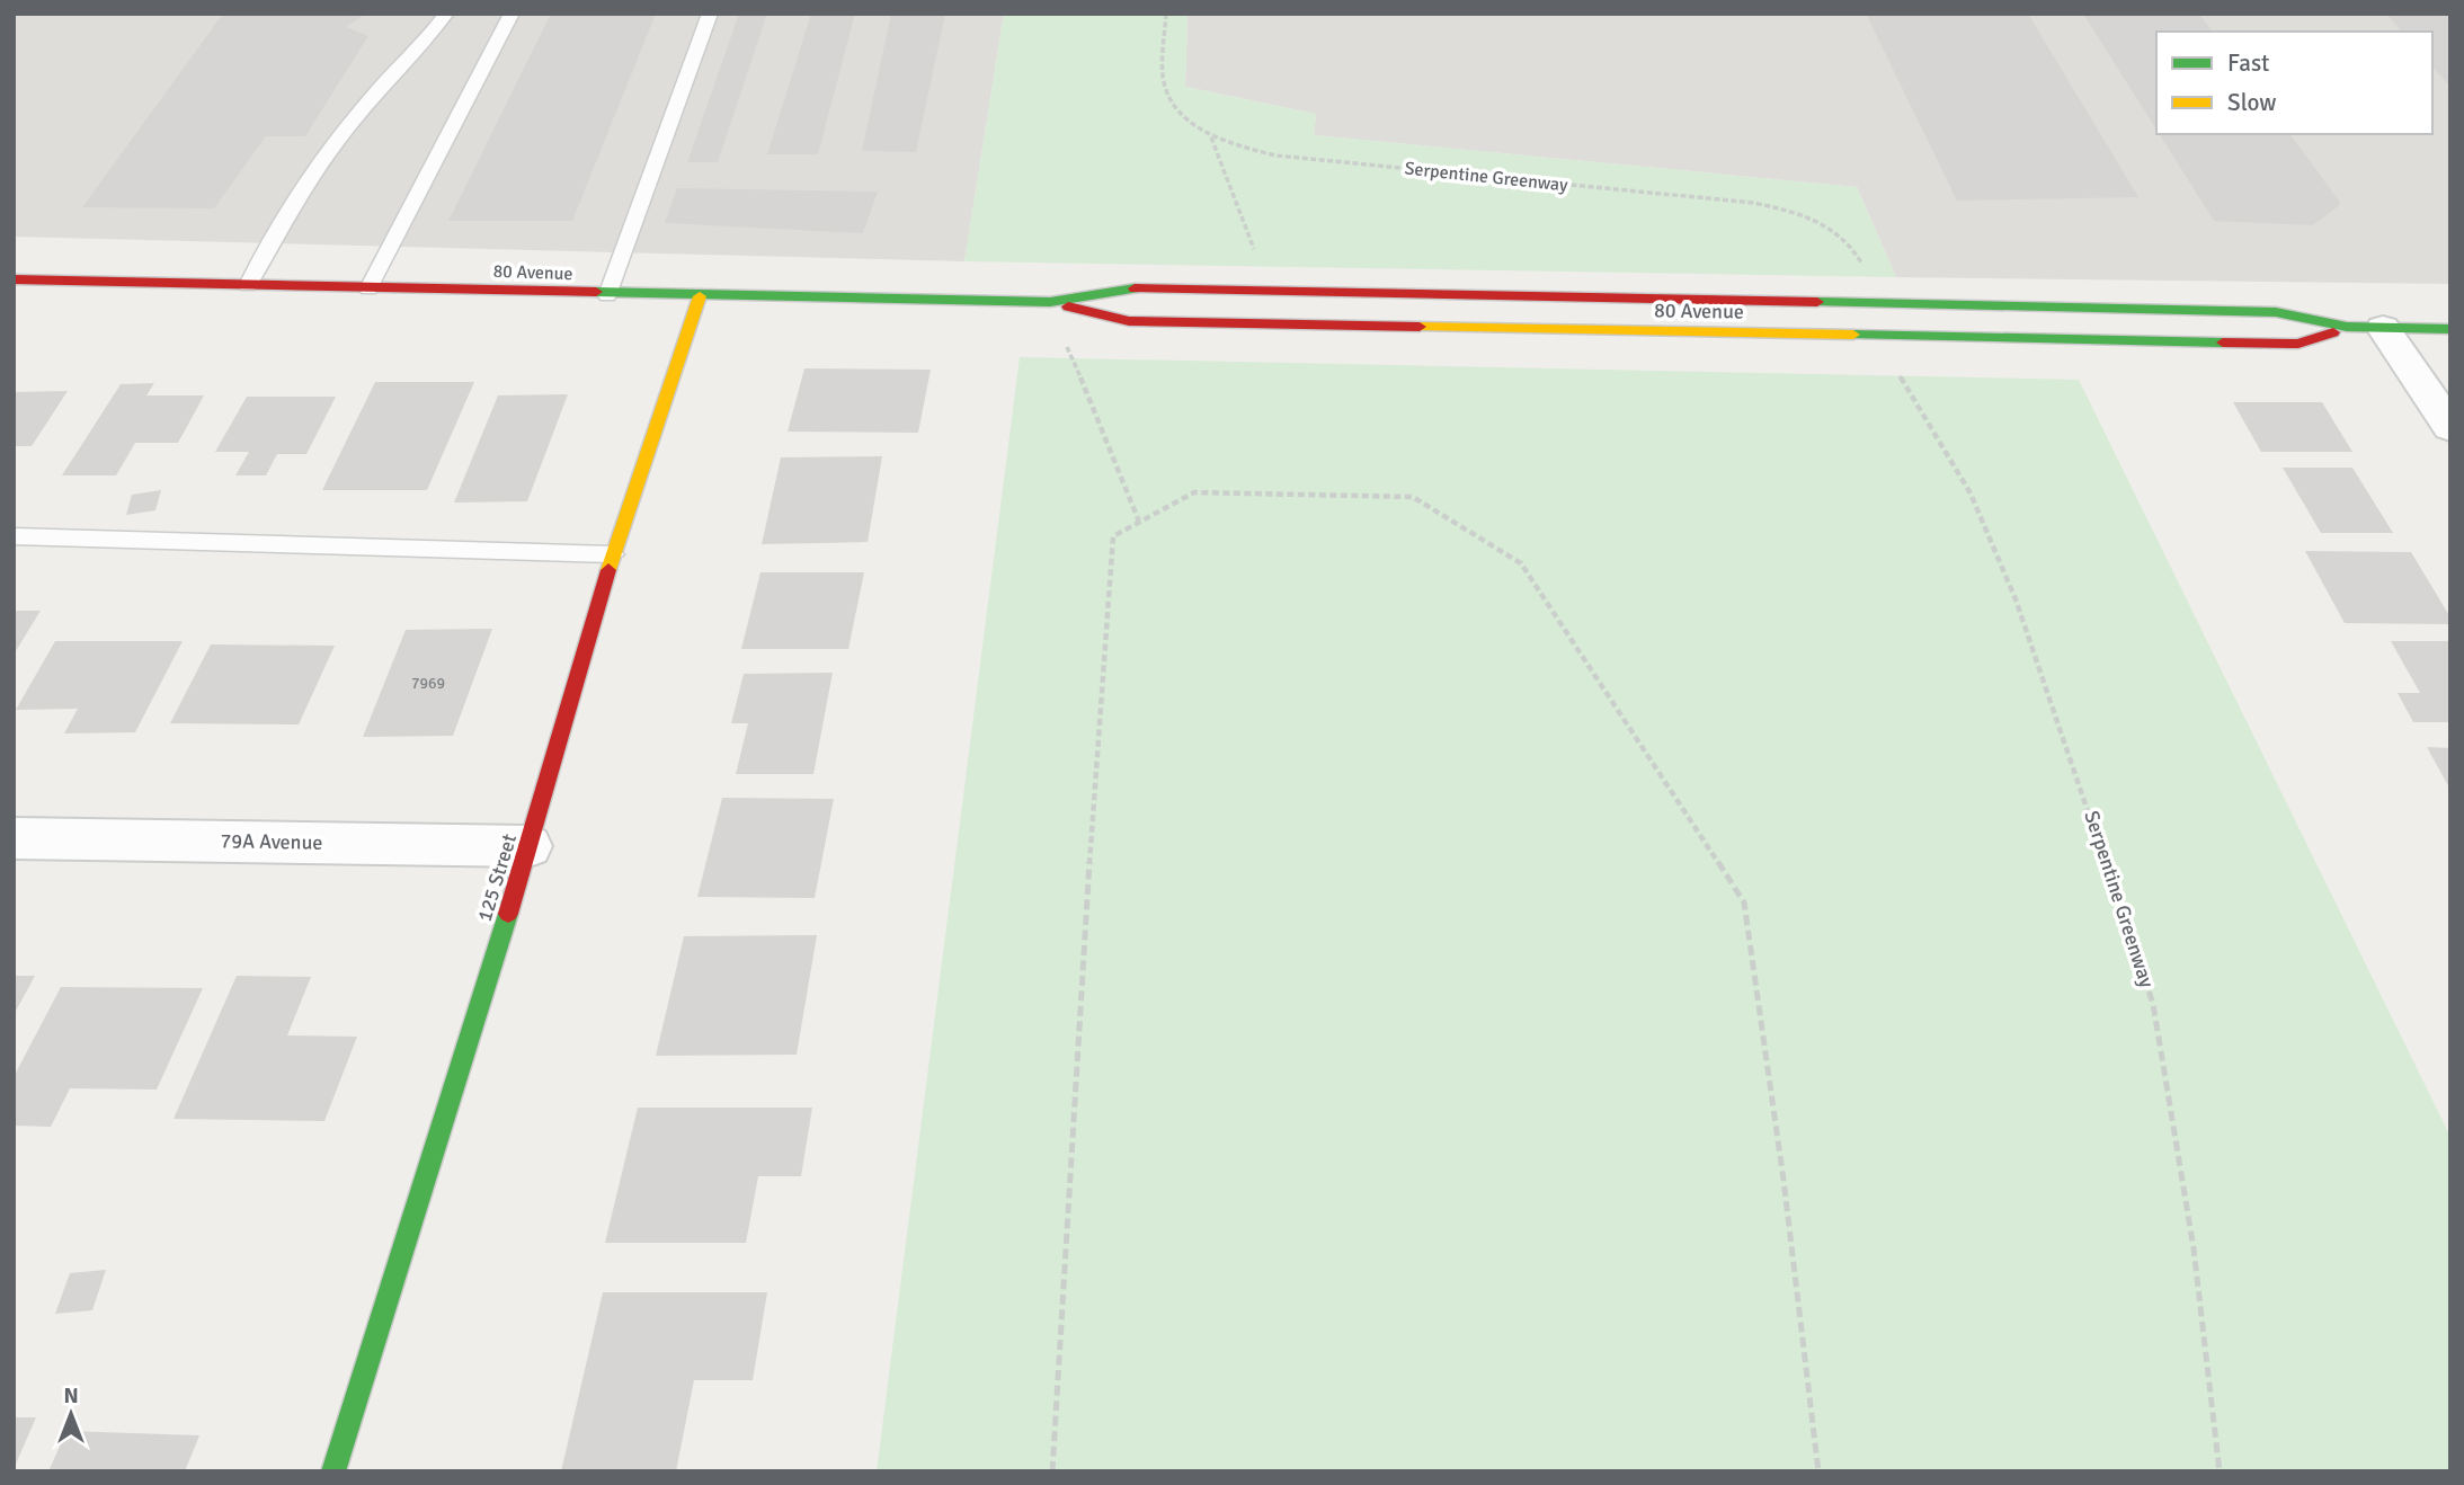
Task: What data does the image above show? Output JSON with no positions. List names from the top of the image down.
{
  "streets": {
    "main road": ["80 Avenue", "125 Street"],
    "street": ["79A Avenue"],
    "path": ["Serpentine Greenway"]
  },
  "crossings": [
    ["80 Avenue", "125 Street"],
    ["79A Avenue", "125 Street"]
  ],
  "house_numbers": ["7969"],
  "legend": ["Fast", "Slow"],
  "north": "top"
}
